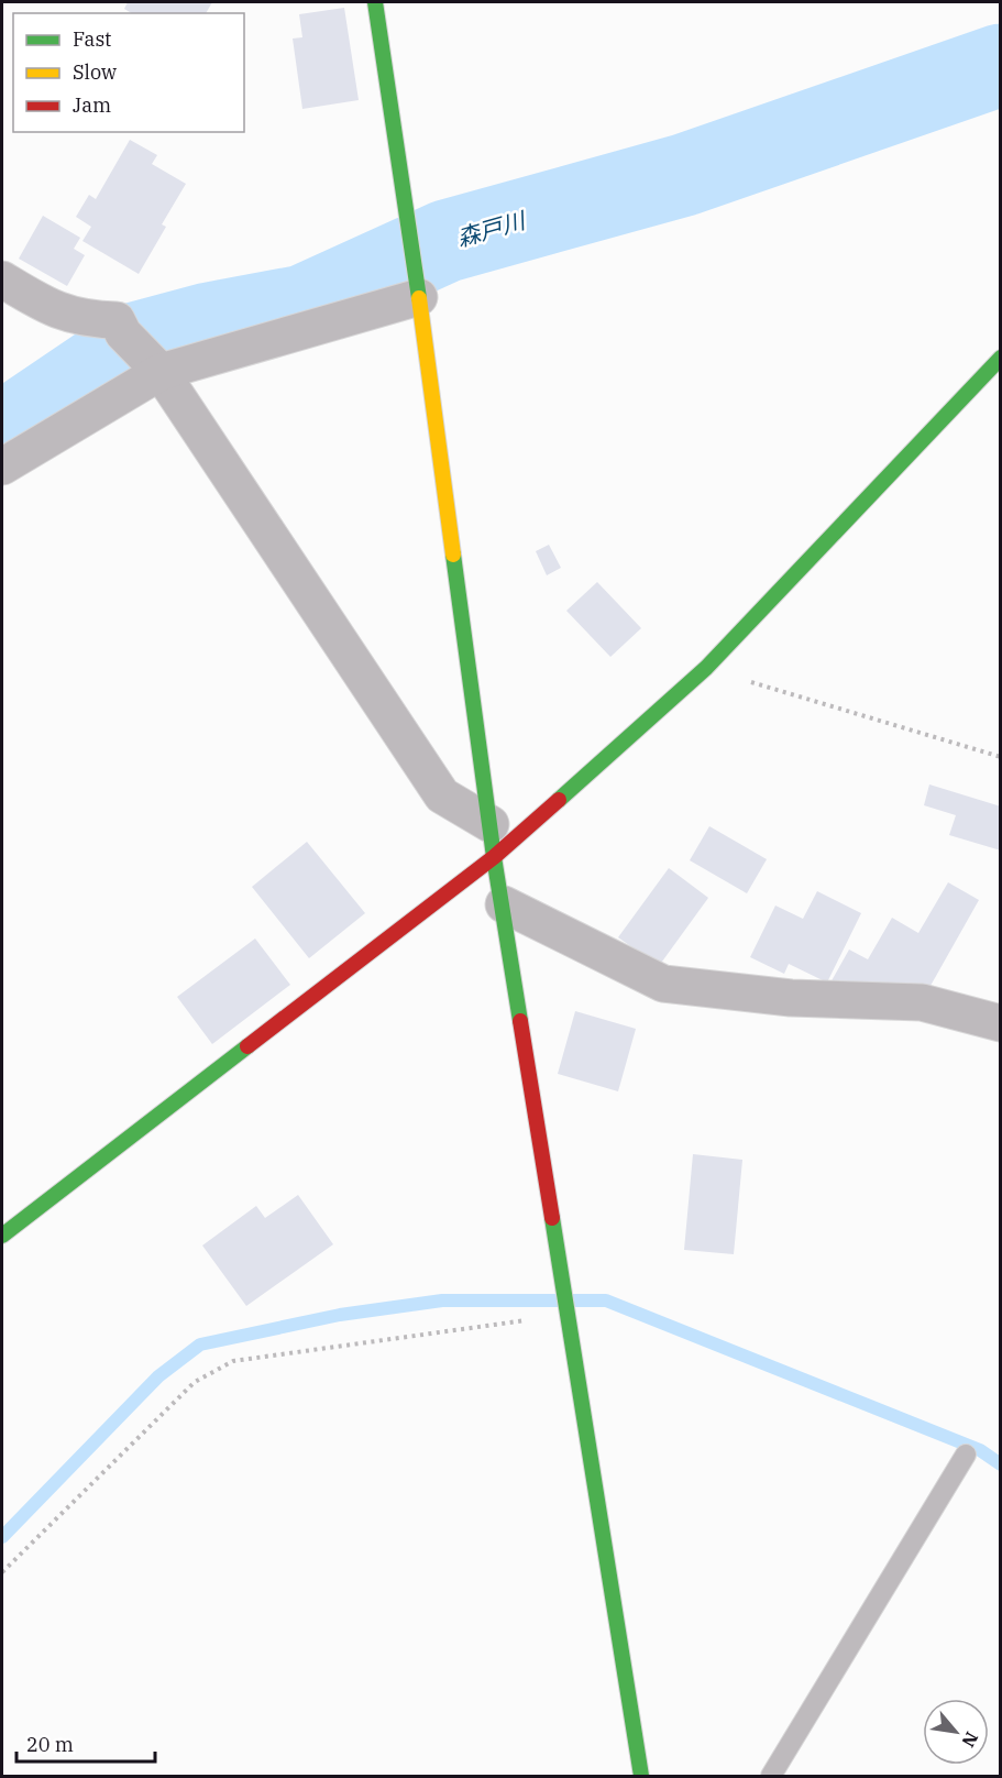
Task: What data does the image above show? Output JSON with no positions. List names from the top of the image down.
{
  "water": ["森戸川"],
  "legend": ["Fast", "Slow", "Jam"],
  "scale_bar": "20 m",
  "north": "bottom right"
}
